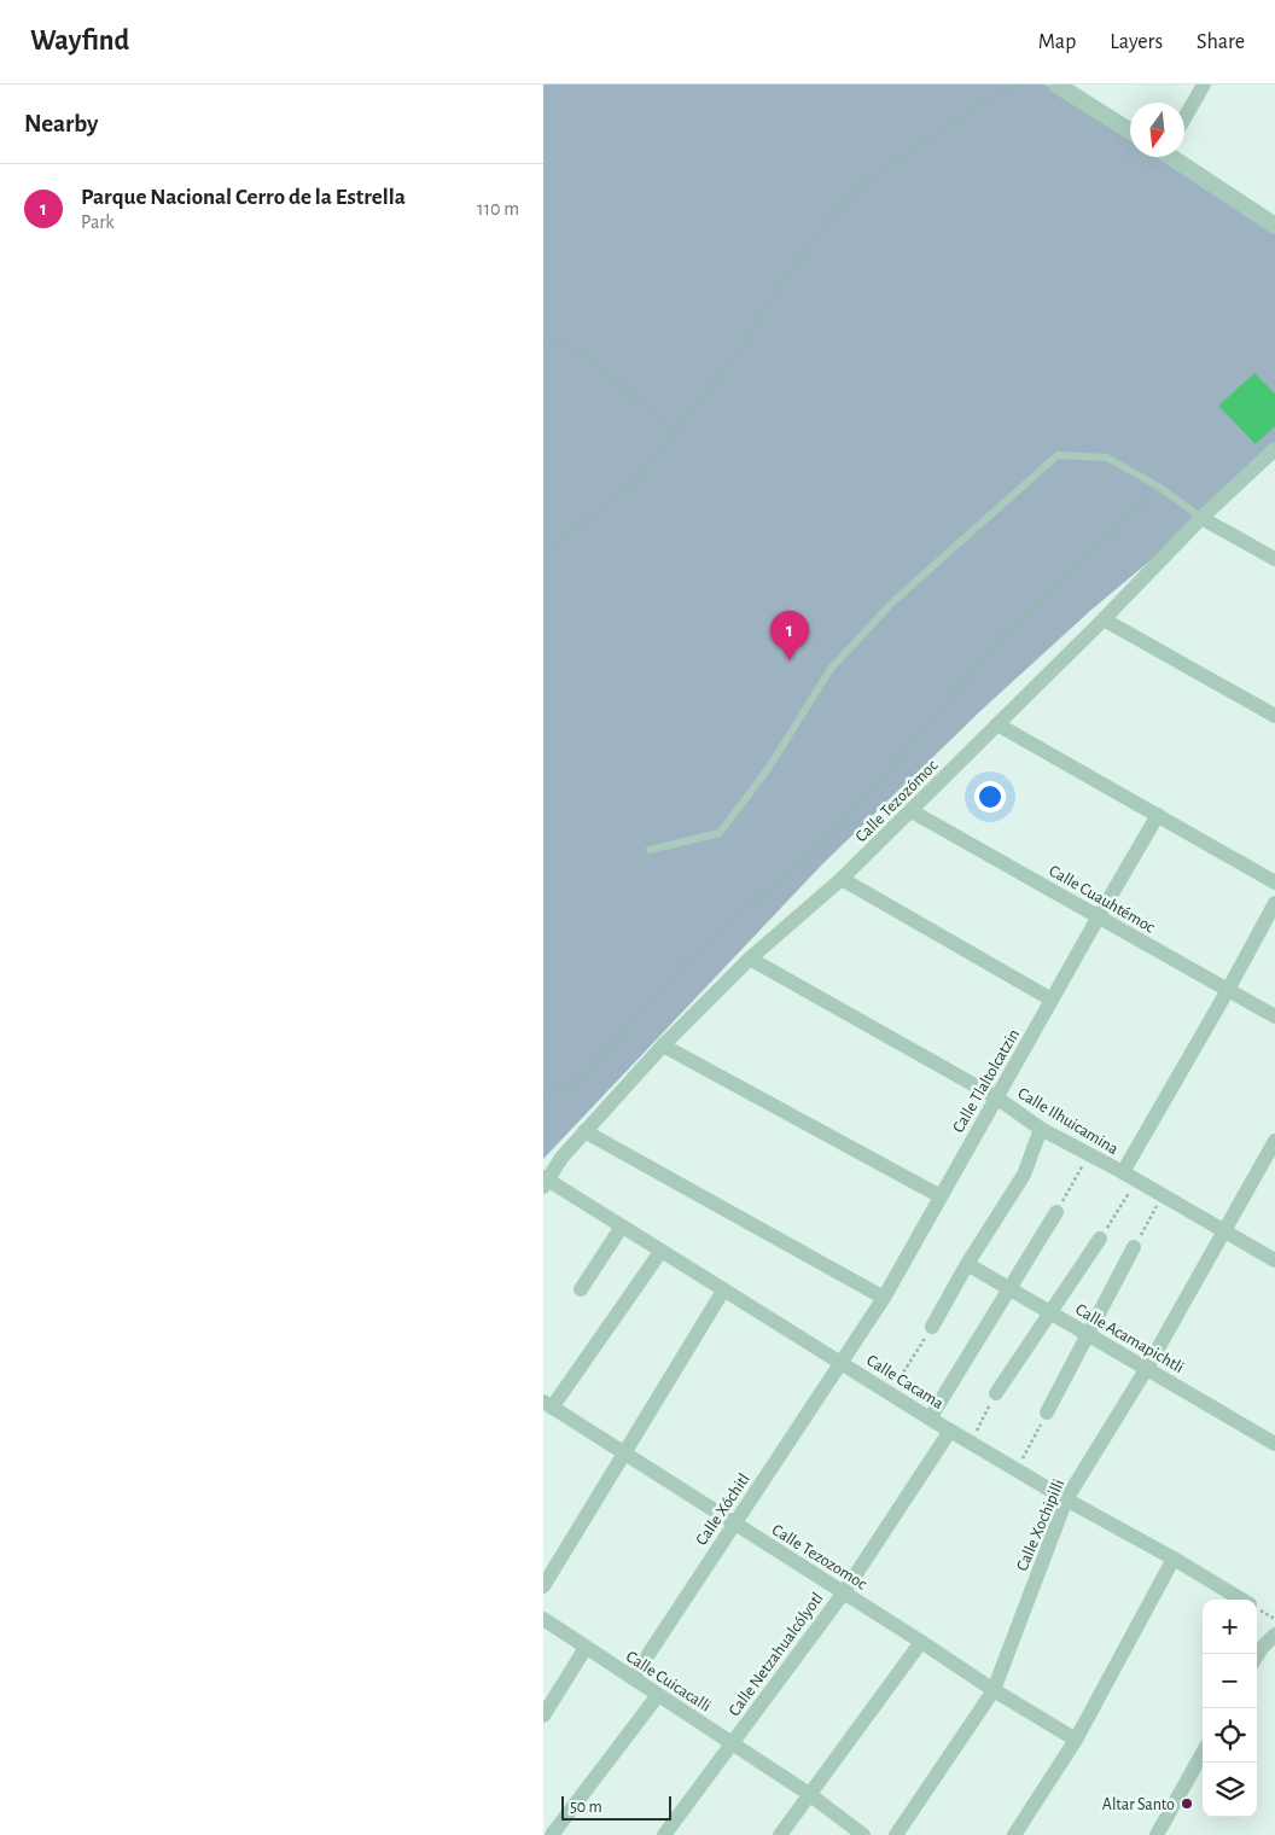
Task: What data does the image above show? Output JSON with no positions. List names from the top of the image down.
{
  "streets": {
    "street": [
      "Calle Tezozómoc",
      "Calle Cuauhtémoc",
      "Calle Tlaltolcatzin",
      "Calle Ilhuicamina",
      "Calle Acamapichtli",
      "Calle Cacama",
      "Calle Xóchitl",
      "Calle Xochipilli",
      "Calle Tezozomoc",
      "Calle Netzahualcólyotl",
      "Calle Cuicacalli"
    ]
  },
  "crossings": [
    ["Calle Tezozómoc", "Calle Cuauhtémoc"],
    ["Calle Tezozómoc", "Calle Ilhuicamina"],
    ["Calle Tezozómoc", "Calle Cacama"],
    ["Calle Cuauhtémoc", "Calle Tlaltolcatzin"],
    ["Calle Tlaltolcatzin", "Calle Ilhuicamina"],
    ["Calle Tlaltolcatzin", "Calle Cacama"],
    ["Calle Tlaltolcatzin", "Calle Xóchitl"],
    ["Calle Ilhuicamina", "Calle Xochipilli"],
    ["Calle Acamapichtli", "Calle Xochipilli"],
    ["Calle Cacama", "Calle Xóchitl"],
    ["Calle Cacama", "Calle Xochipilli"],
    ["Calle Cacama", "Calle Netzahualcólyotl"],
    ["Calle Xóchitl", "Calle Tezozomoc"],
    ["Calle Xóchitl", "Calle Cuicacalli"],
    ["Calle Xochipilli", "Calle Tezozomoc"],
    ["Calle Tezozomoc", "Calle Netzahualcólyotl"],
    ["Calle Netzahualcólyotl", "Calle Cuicacalli"]
  ],
  "places": ["Altar Santo"],
  "scale_bar": "50 m",
  "north": "bottom",
  "page": {
    "header": "Wayfind",
    "nav": ["Map", "Layers", "Share"],
    "heading": "Nearby",
    "list": [
      {
        "mark": "1",
        "name": "Parque Nacional Cerro de la Estrella",
        "note": "Park",
        "value": "110 m"
      }
    ],
    "pins": "1",
    "map_buttons": ["+", "−"],
    "scale": "50 m"
  }
}
